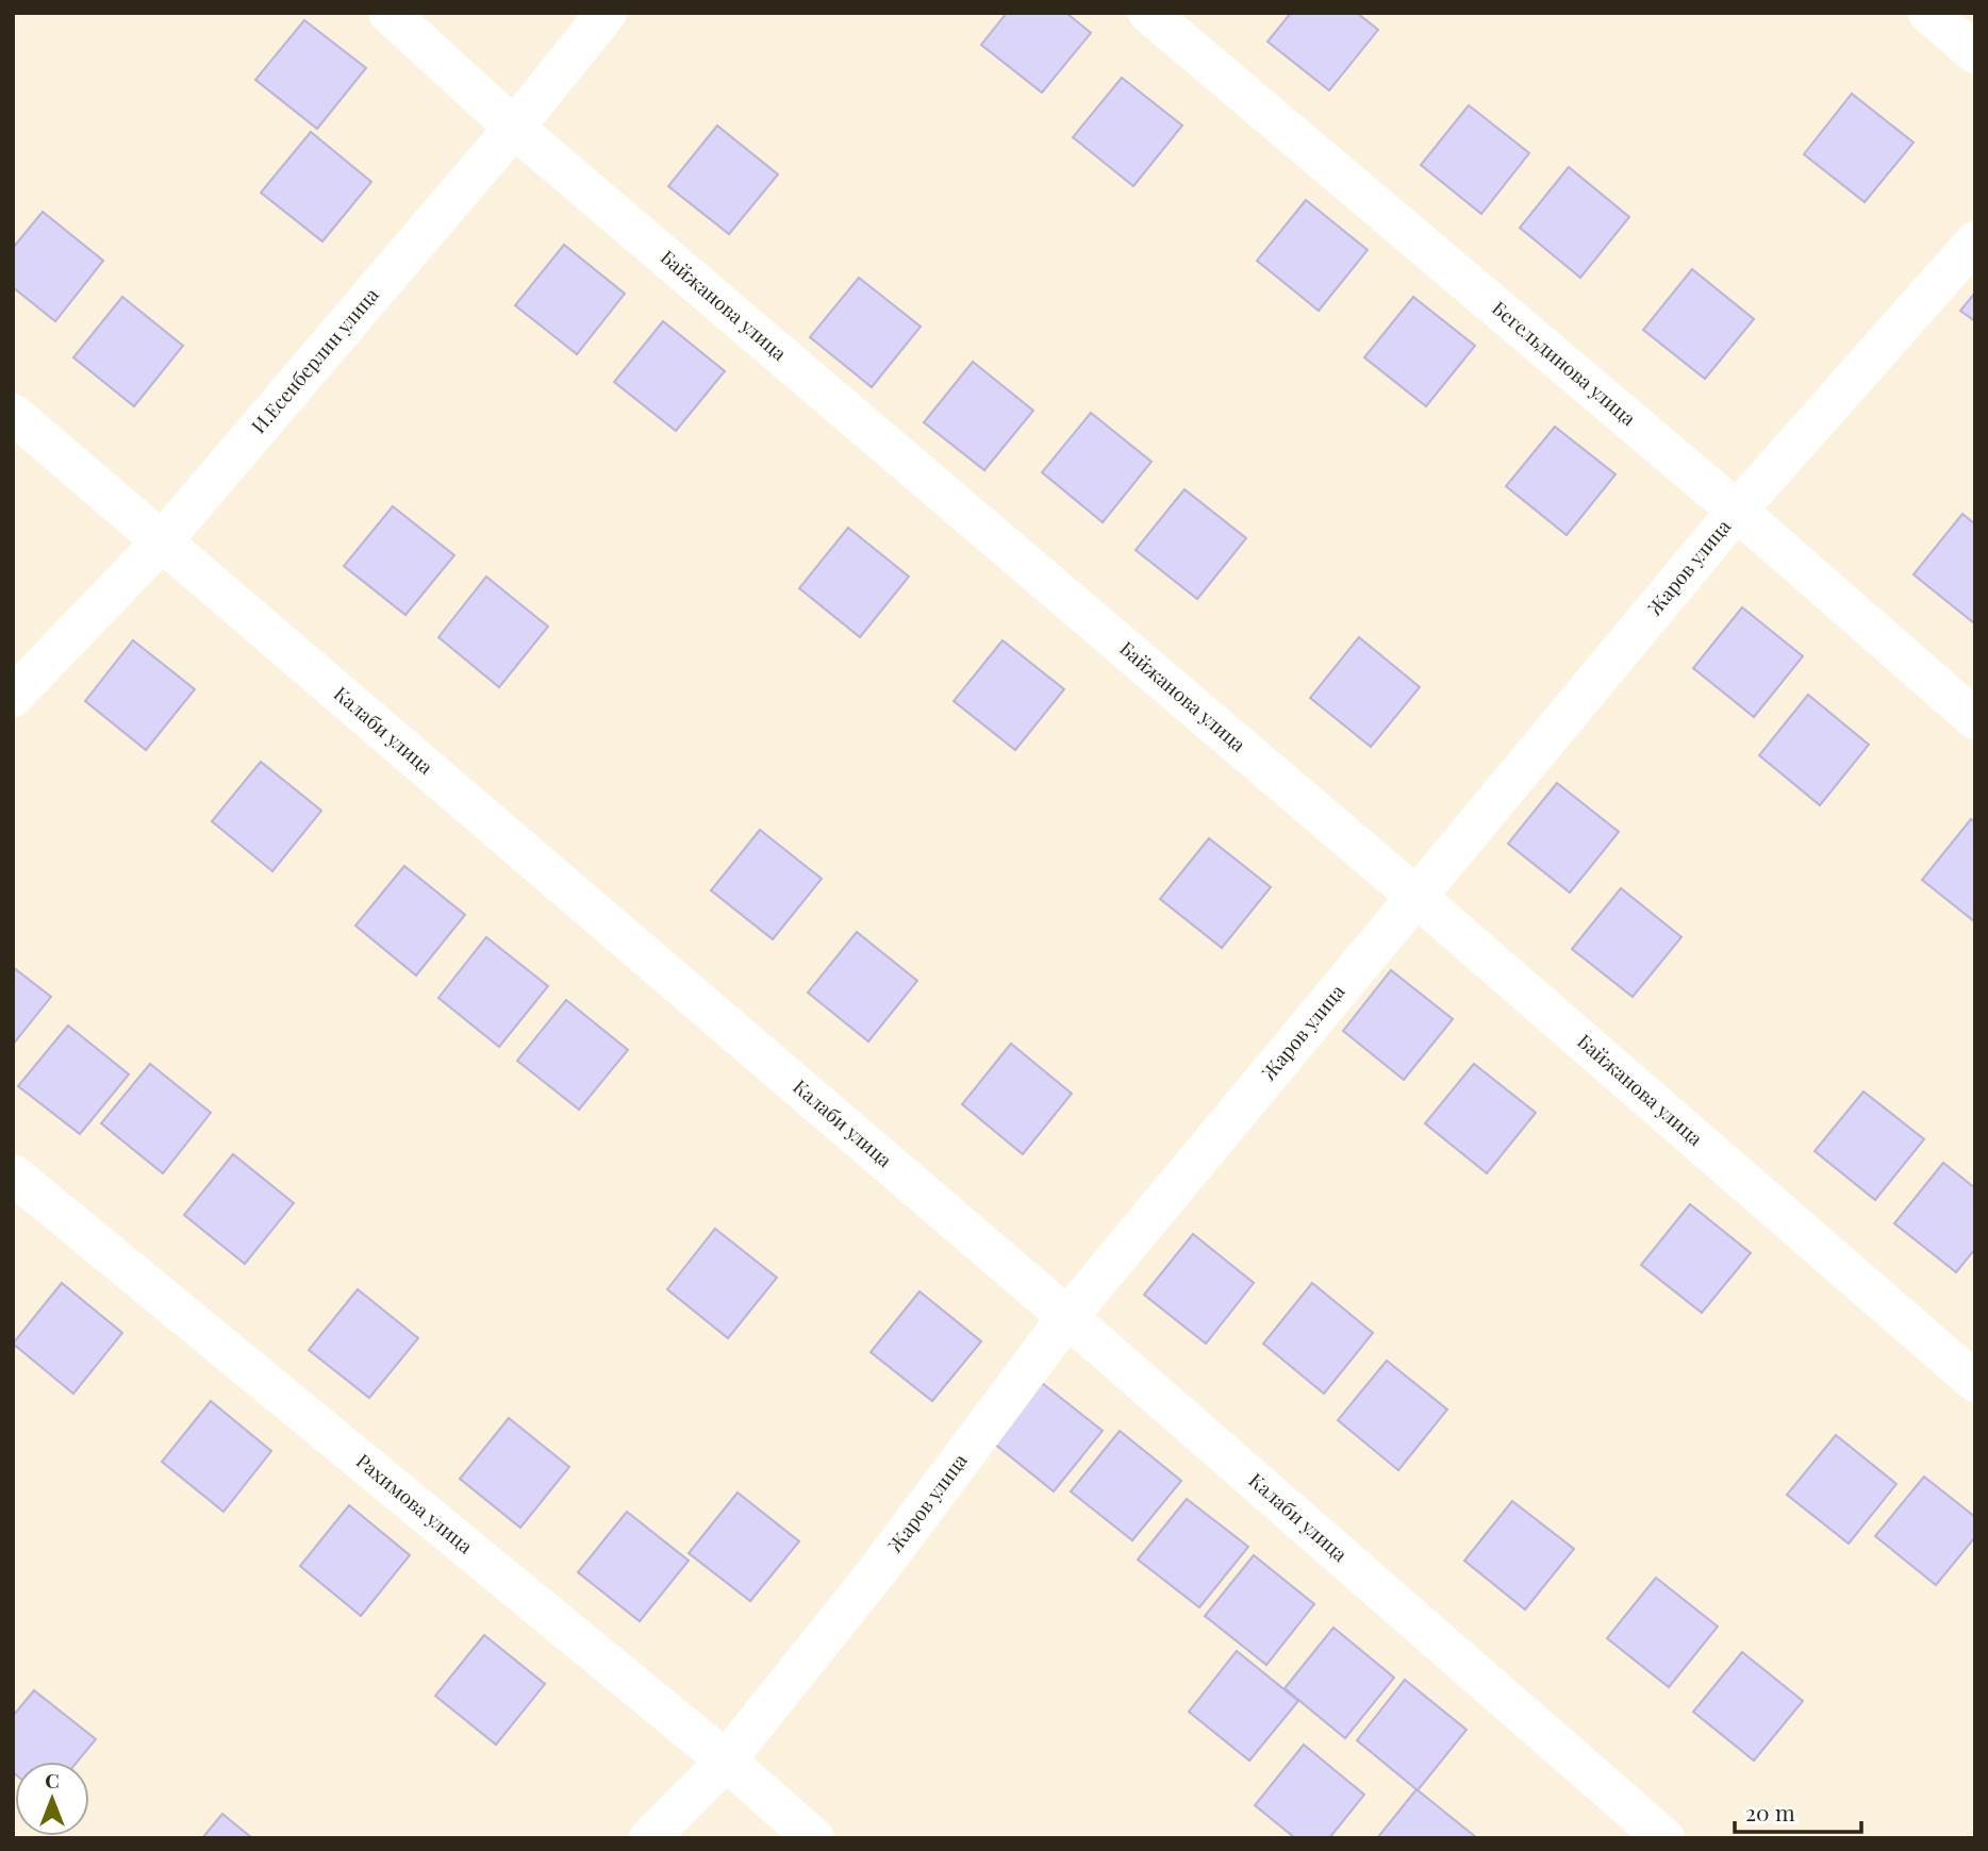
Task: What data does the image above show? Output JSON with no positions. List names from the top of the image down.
{
  "streets": {
    "street": [
      "Байжанова улица",
      "И.Есенберлин улица",
      "Бегельдинова улица",
      "Жаров улица",
      "Калаби улица",
      "Рахимова улица"
    ]
  },
  "crossings": [
    ["Байжанова улица", "И.Есенберлин улица"],
    ["Байжанова улица", "Жаров улица"],
    ["И.Есенберлин улица", "Калаби улица"],
    ["Бегельдинова улица", "Жаров улица"],
    ["Жаров улица", "Калаби улица"],
    ["Жаров улица", "Рахимова улица"]
  ],
  "scale_bar": "20 m",
  "north": "top"
}
